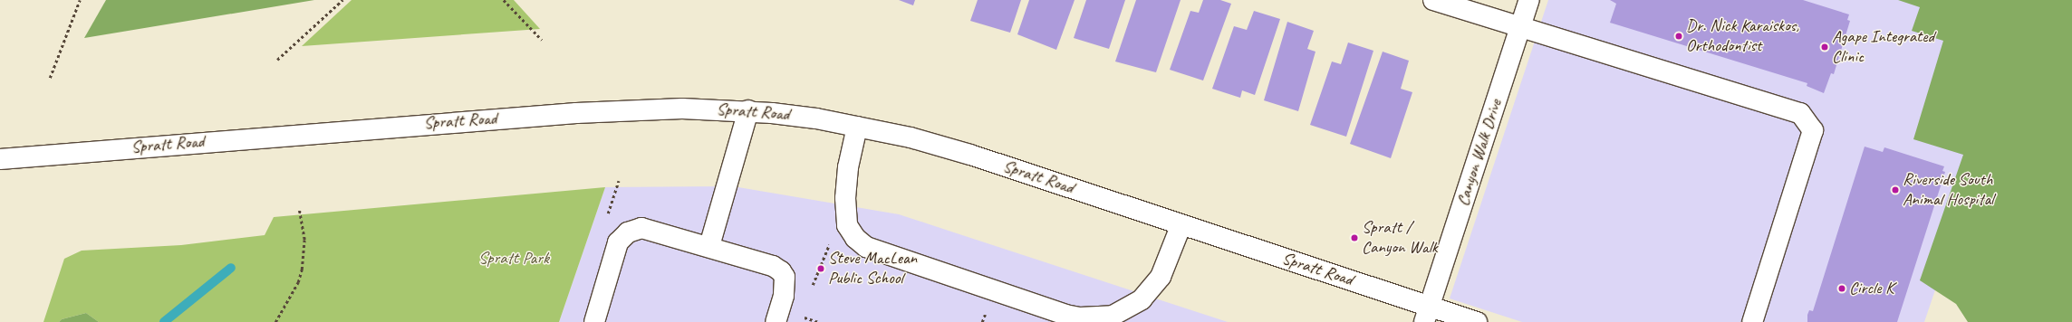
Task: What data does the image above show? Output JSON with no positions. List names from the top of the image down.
{
  "streets": {
    "street": ["Spratt Road", "Canyon Walk Drive"]
  },
  "crossings": [
    ["Spratt Road", "Canyon Walk Drive"]
  ],
  "parks": ["Spratt Park"],
  "places": [
    "Dr. Nick Karaiskos, Orthodontist",
    "Agape Integrated Clinic",
    "Riverside South Animal Hospital",
    "Spratt / Canyon Walk",
    "Steve MacLean Public School",
    "Circle K"
  ]
}
